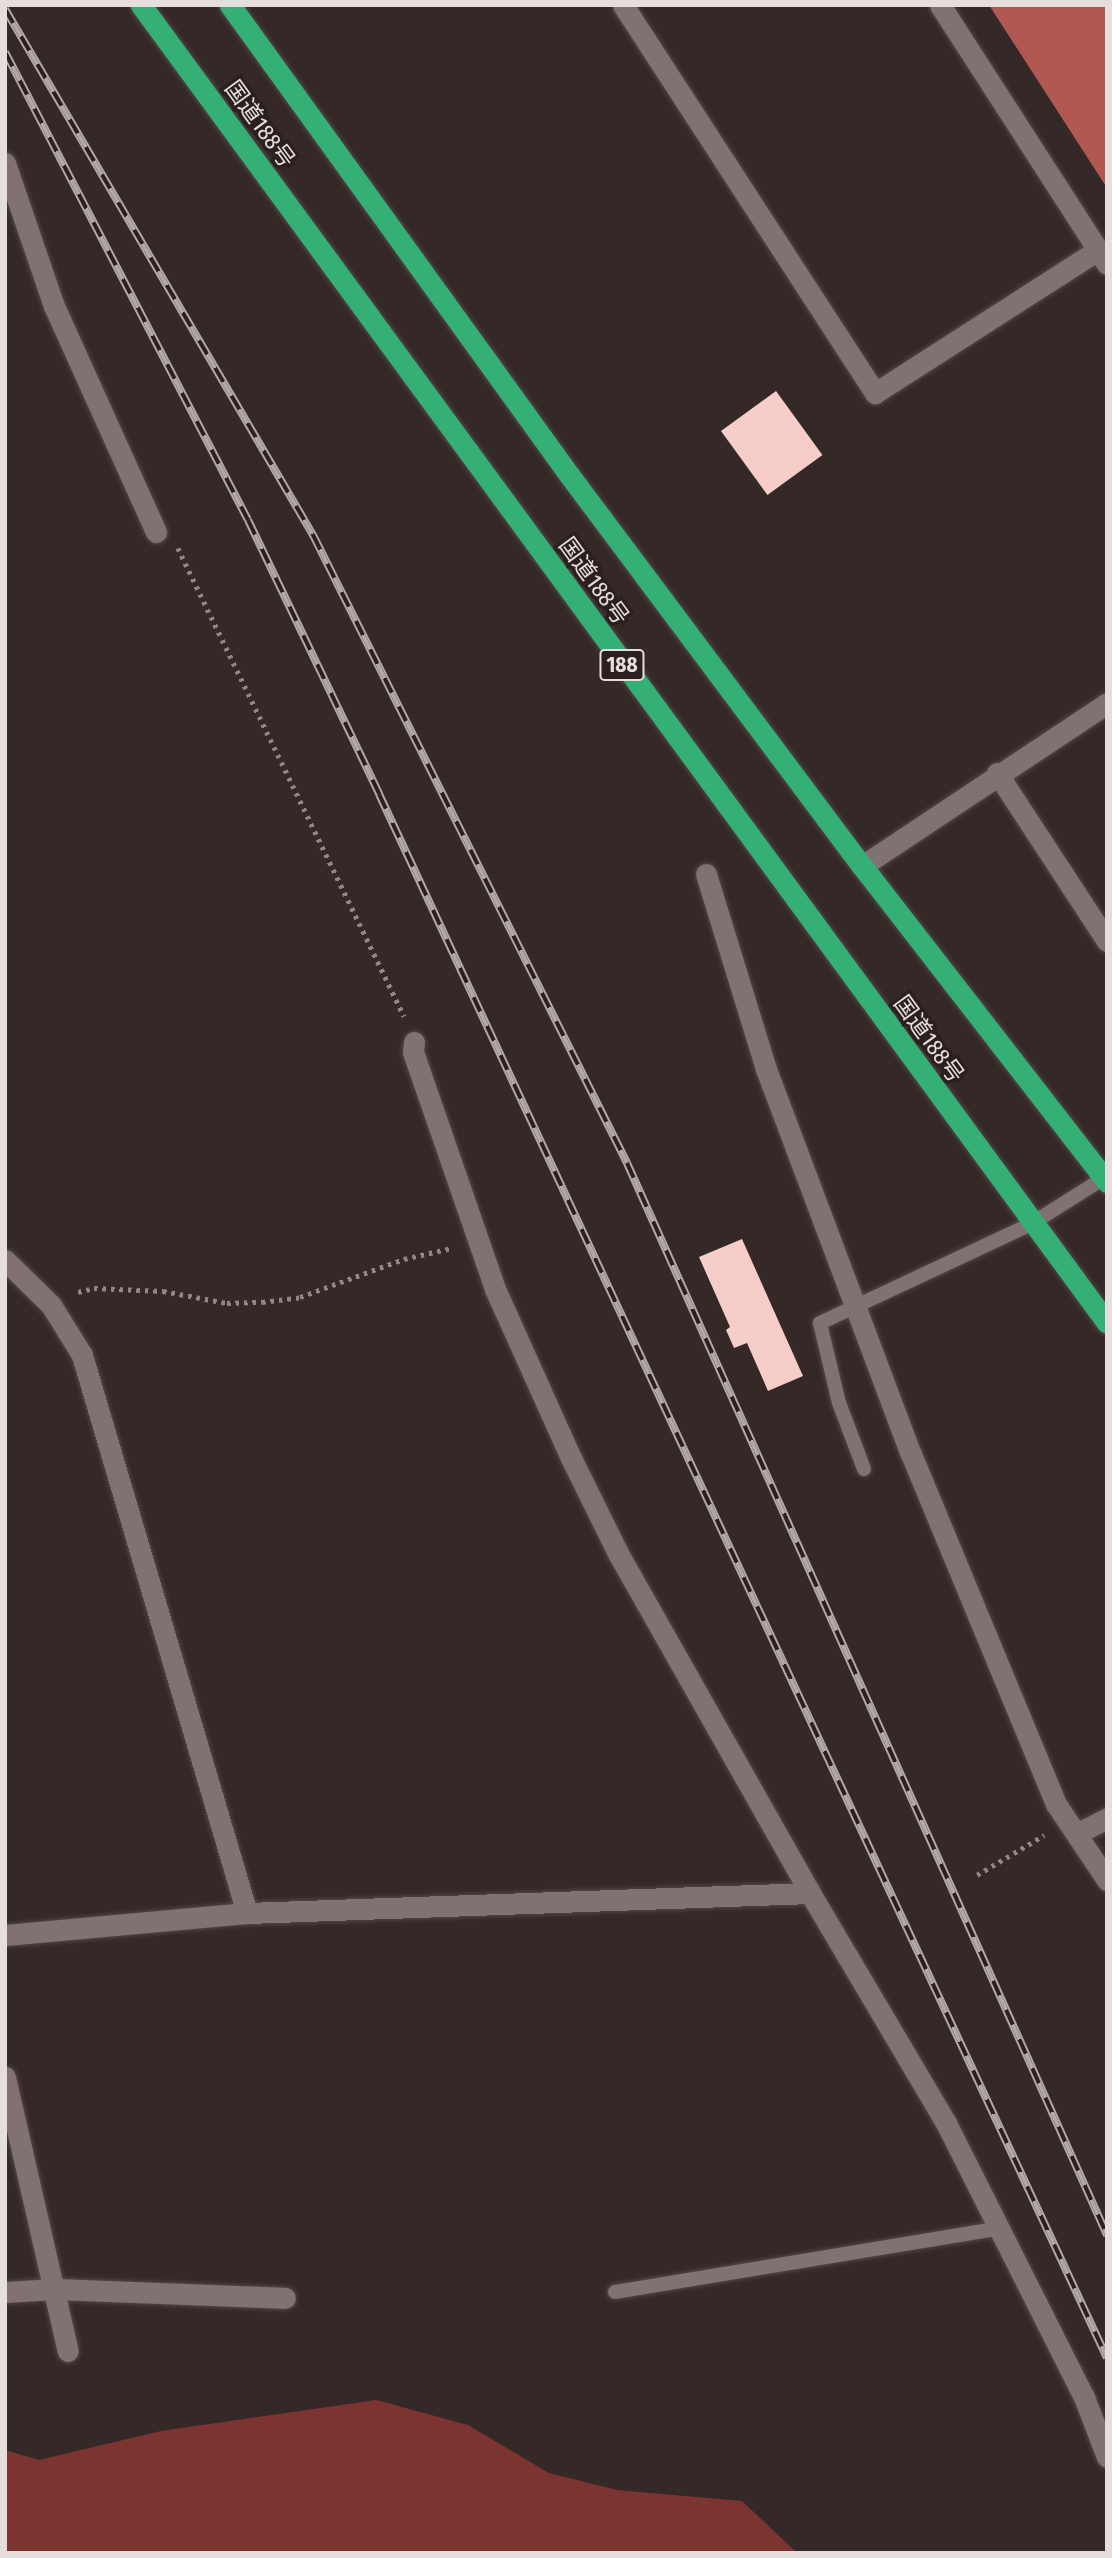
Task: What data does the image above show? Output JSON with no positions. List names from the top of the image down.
{
  "streets": {
    "highway": ["国道188号", "188"]
  }
}
